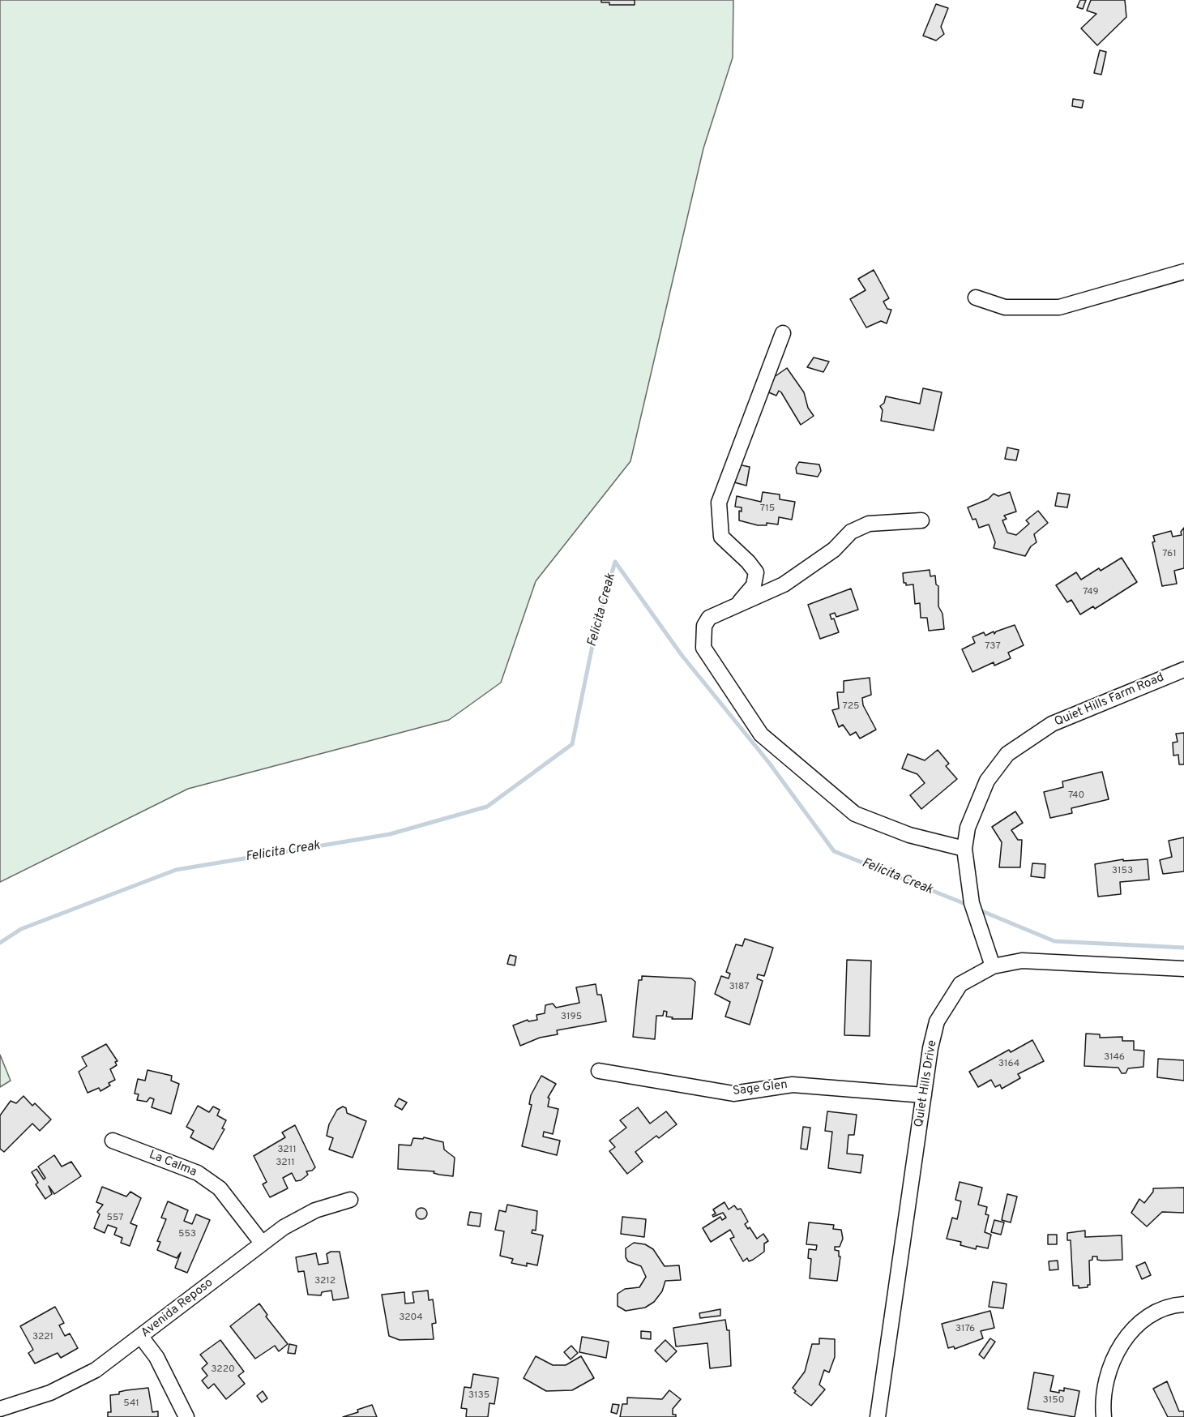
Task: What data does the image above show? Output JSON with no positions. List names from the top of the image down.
{
  "streets": {
    "street": [
      "Quiet Hills Farm Road",
      "Quiet Hills Drive",
      "Sage Glen",
      "La Calma",
      "Avenida Reposo"
    ]
  },
  "crossings": [
    ["Quiet Hills Farm Road", "Quiet Hills Drive"],
    ["Quiet Hills Drive", "Sage Glen"],
    ["La Calma", "Avenida Reposo"]
  ],
  "water": ["Felicita Creak"],
  "house_numbers": [
    "715",
    "761",
    "749",
    "737",
    "725",
    "740",
    "3153",
    "3187",
    "3195",
    "3146",
    "3164",
    "3211",
    "3211",
    "557",
    "553",
    "3212",
    "3204",
    "3176",
    "3221",
    "3220",
    "3135",
    "3150",
    "541"
  ]
}
